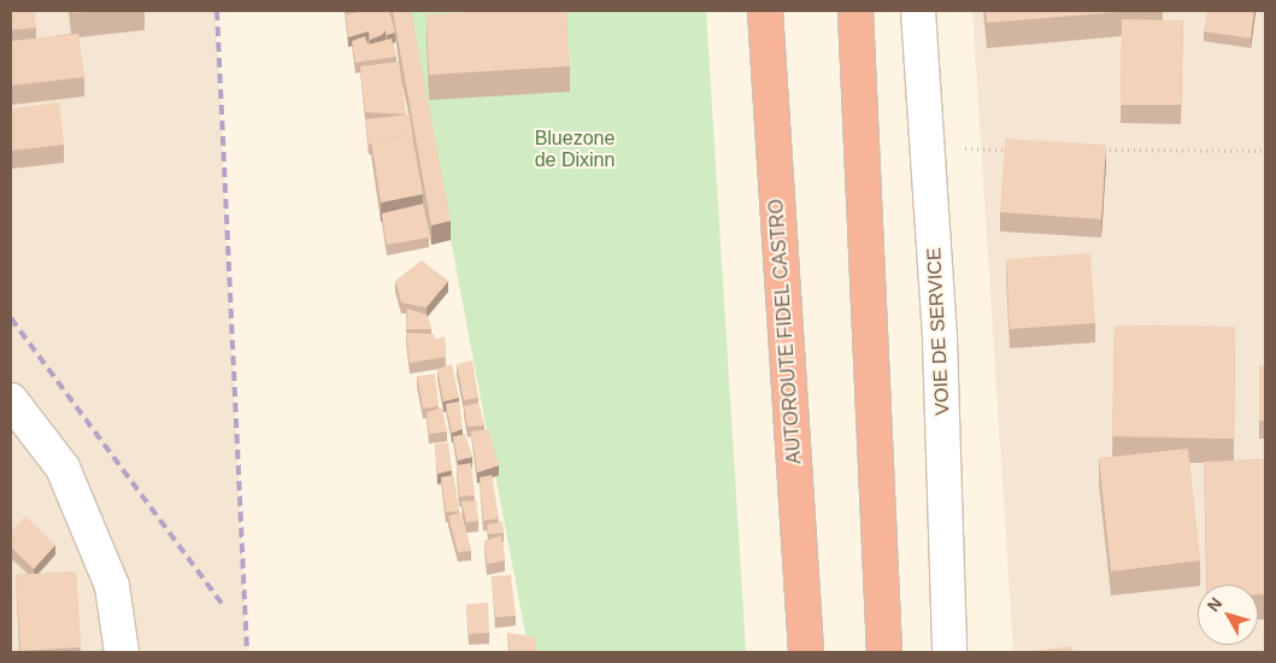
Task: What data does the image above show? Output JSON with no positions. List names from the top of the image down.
{
  "streets": {
    "highway": ["AUTOROUTE FIDEL CASTRO"],
    "street": ["VOIE DE SERVICE"]
  },
  "parks": ["Bluezone de Dixinn"],
  "north": "top left"
}
